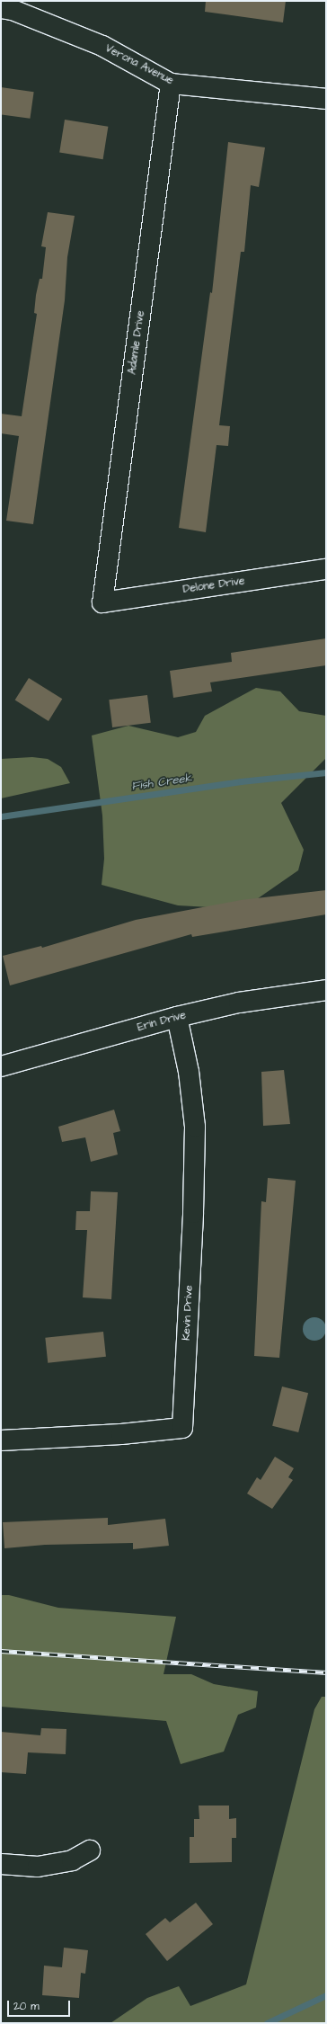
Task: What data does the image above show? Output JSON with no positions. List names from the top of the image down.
{
  "streets": {
    "street": [
      "Verona Avenue",
      "Adamle Drive",
      "Delone Drive",
      "Erin Drive",
      "Kevin Drive"
    ]
  },
  "crossings": [
    ["Verona Avenue", "Adamle Drive"],
    ["Adamle Drive", "Delone Drive"],
    ["Erin Drive", "Kevin Drive"]
  ],
  "water": ["Fish Creek"],
  "scale_bar": "20 m"
}
